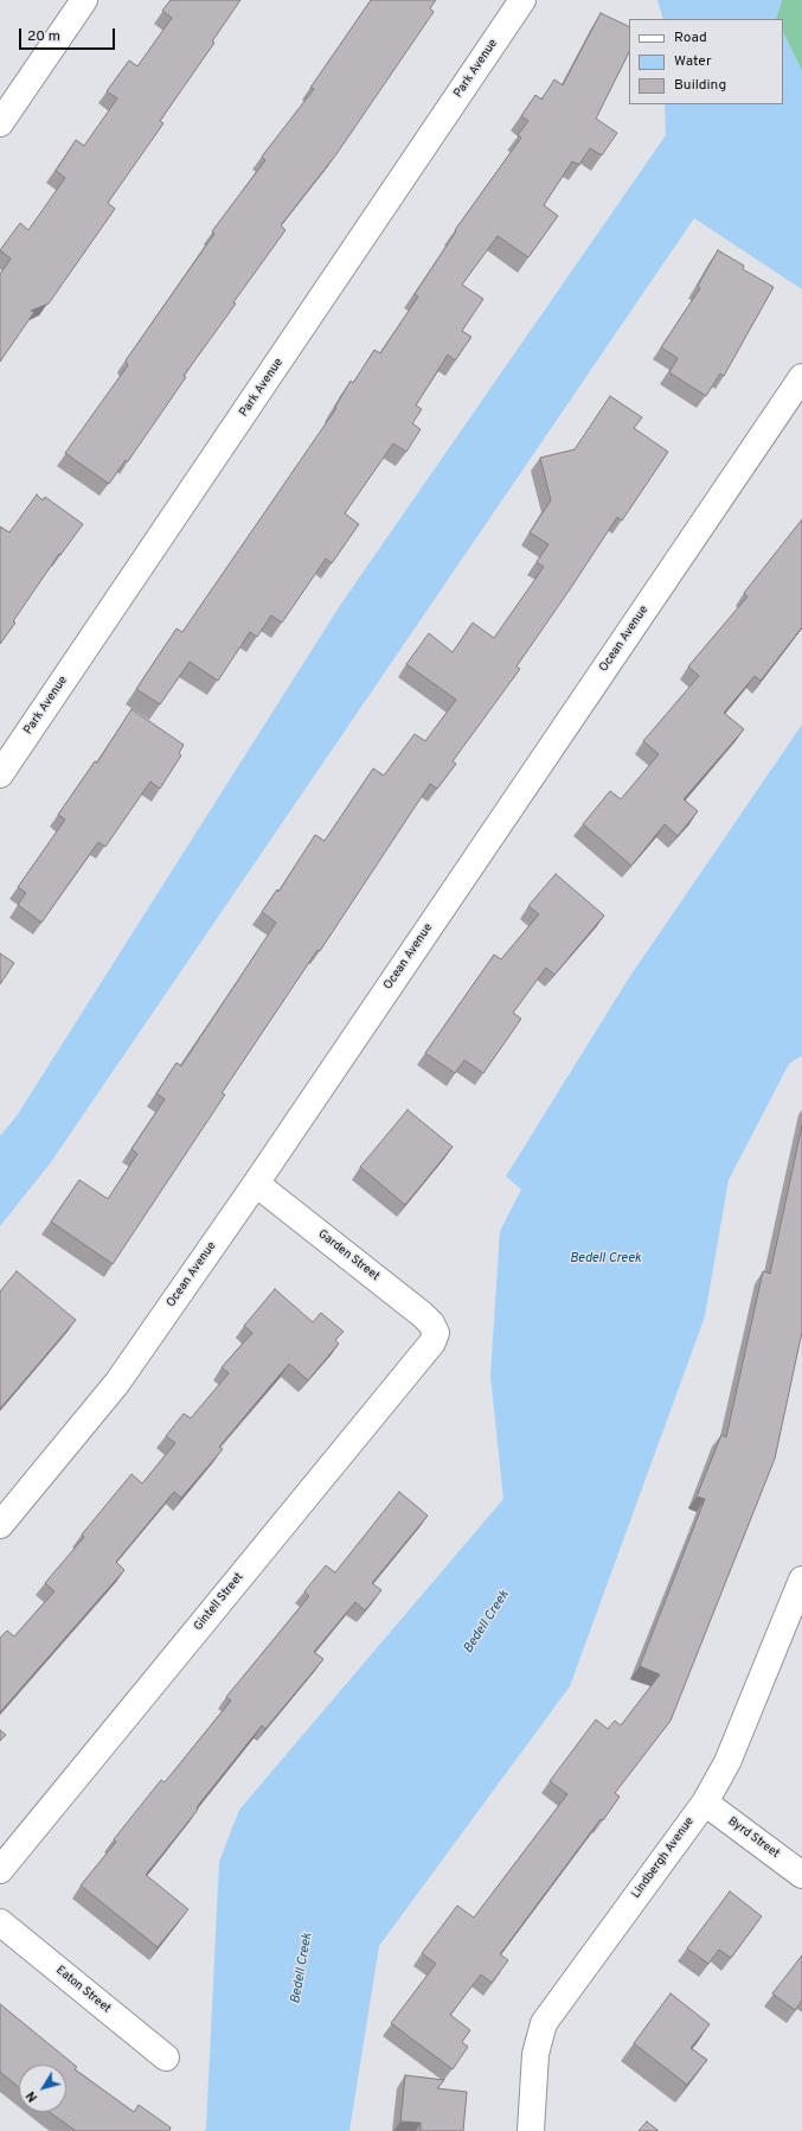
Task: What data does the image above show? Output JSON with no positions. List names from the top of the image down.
{
  "streets": {
    "street": [
      "Park Avenue",
      "Ocean Avenue",
      "Garden Street",
      "Gintell Street",
      "Byrd Street",
      "Lindbergh Avenue",
      "Eaton Street"
    ]
  },
  "crossings": [
    ["Ocean Avenue", "Garden Street"],
    ["Garden Street", "Gintell Street"],
    ["Byrd Street", "Lindbergh Avenue"]
  ],
  "water": ["Bedell Creek"],
  "legend": ["Road", "Water", "Building"],
  "scale_bar": "20 m",
  "north": "bottom left"
}
